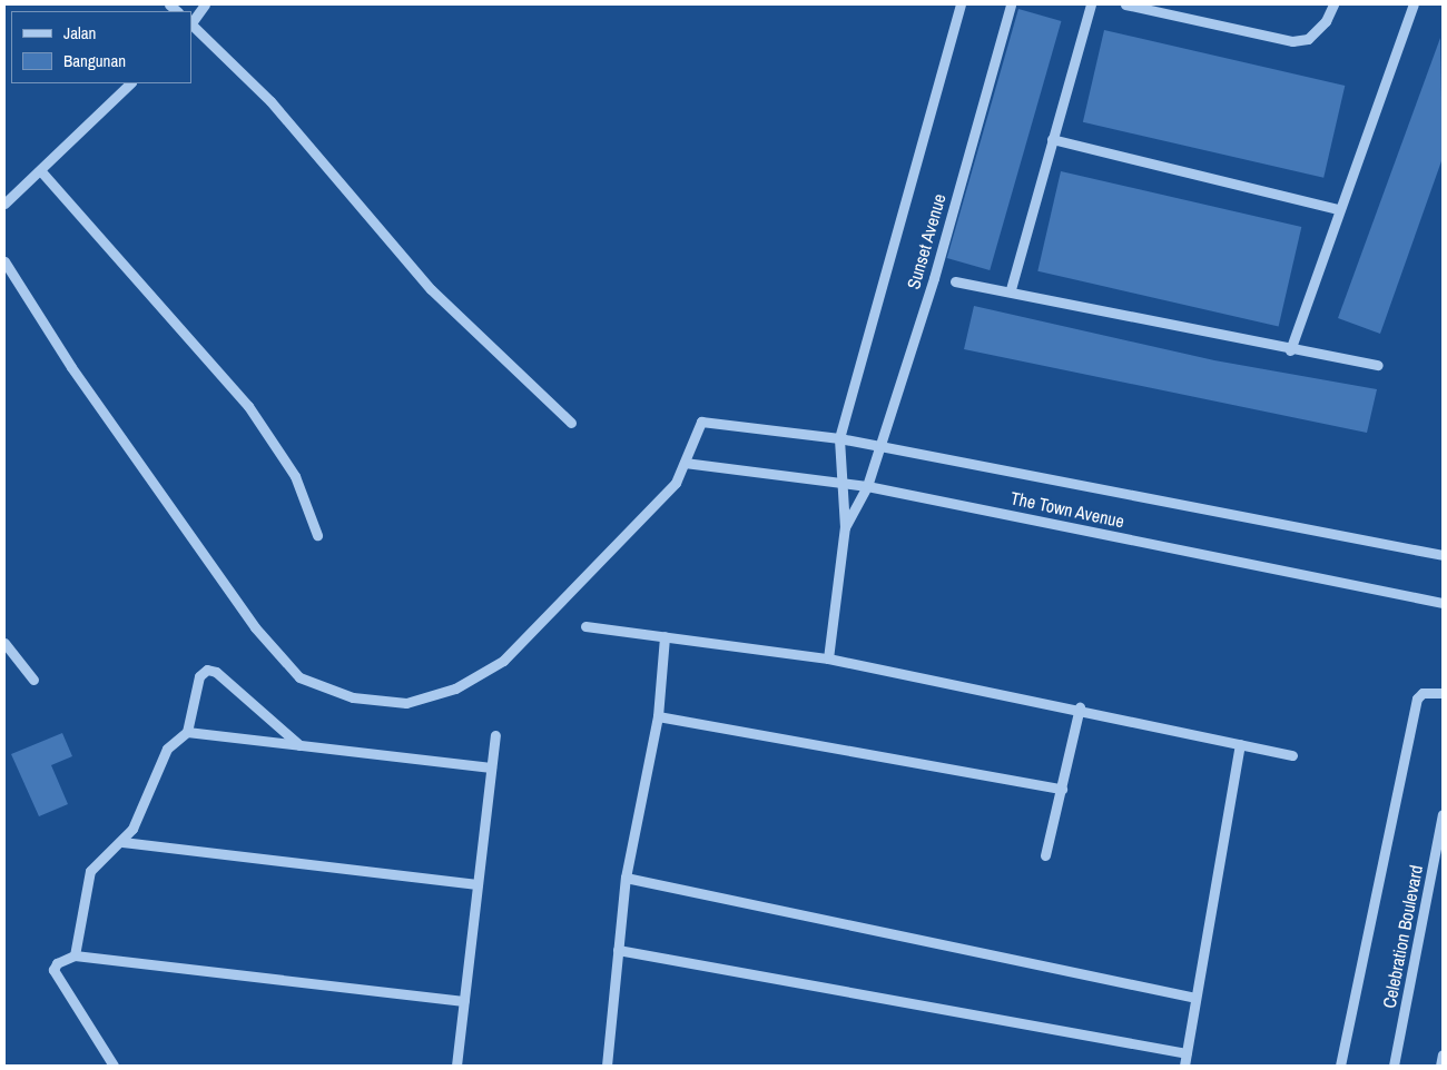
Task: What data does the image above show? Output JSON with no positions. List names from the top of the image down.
{
  "streets": {
    "street": ["Sunset Avenue", "The Town Avenue", "Celebration Boulevard"]
  },
  "crossings": [
    ["Sunset Avenue", "The Town Avenue"]
  ],
  "legend": ["Jalan", "Bangunan"]
}
